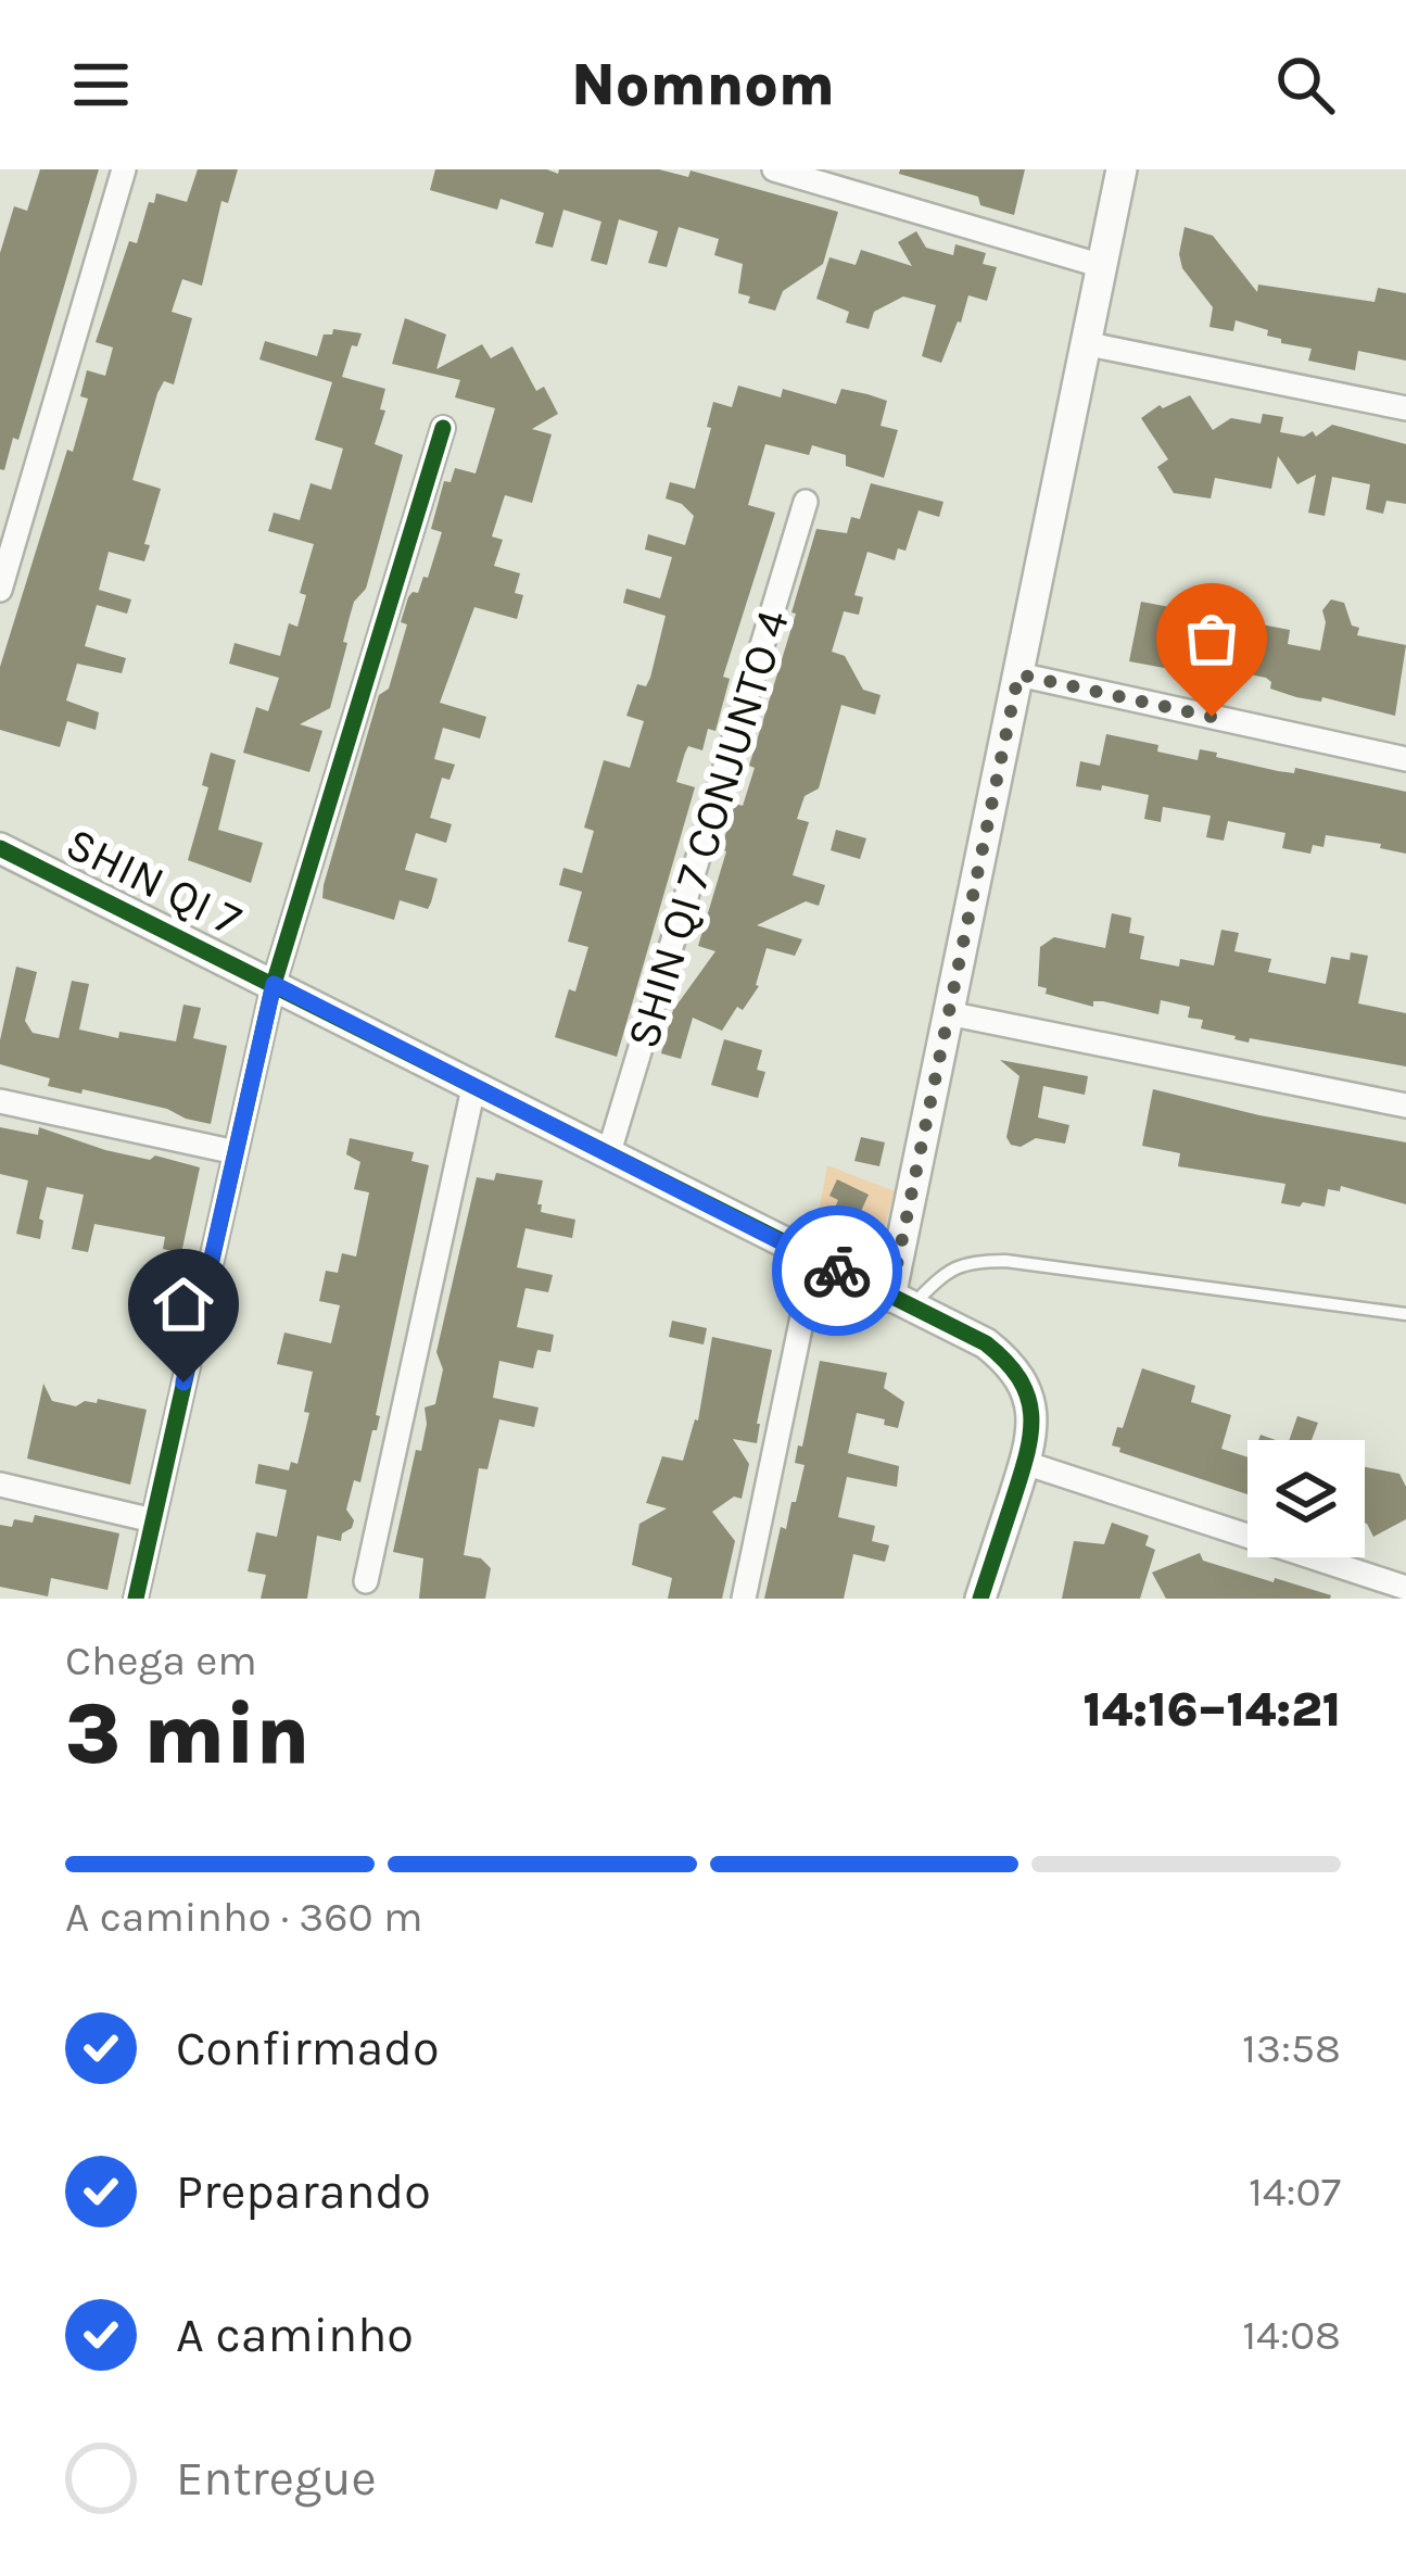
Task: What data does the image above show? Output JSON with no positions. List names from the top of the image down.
{
  "streets": {
    "street": ["SHIN QI 7 CONJUNTO 4", "SHIN QI 7"]
  },
  "crossings": [
    ["SHIN QI 7 CONJUNTO 4", "SHIN QI 7"]
  ],
  "page": {
    "header": "Nomnom",
    "heading": ["3 min", "Chega em", "14:16–14:21"],
    "bar": "A caminho · 360 m",
    "list": [
      ["Confirmado", "13:58"],
      ["Preparando", "14:07"],
      ["A caminho", "14:08"],
      "Entregue"
    ]
  }
}
